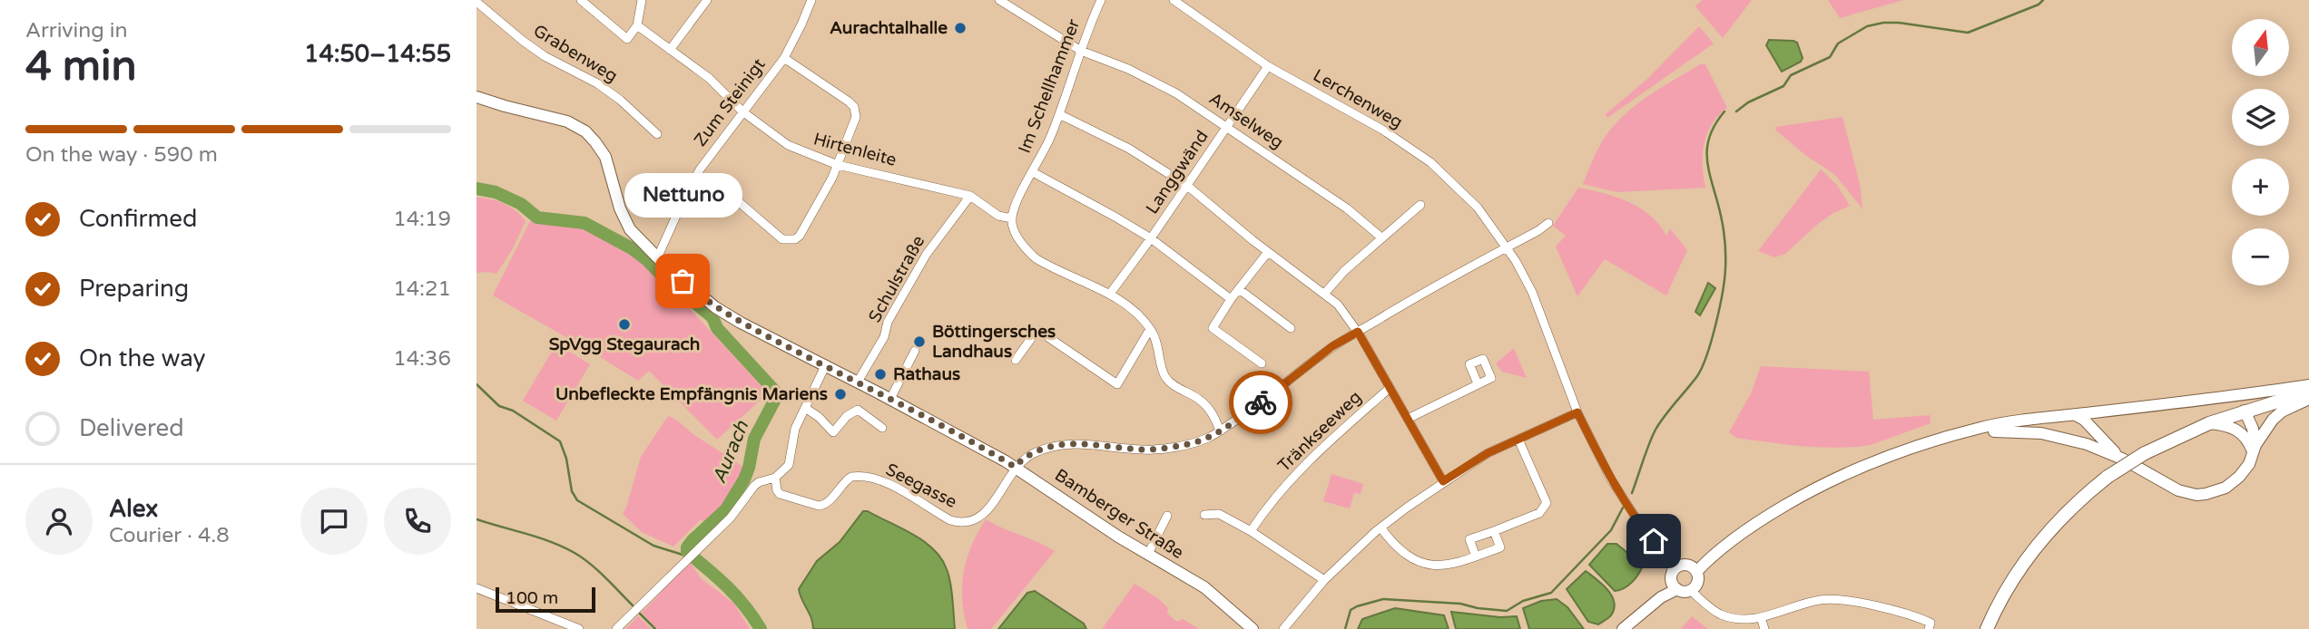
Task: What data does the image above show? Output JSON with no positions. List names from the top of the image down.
{
  "streets": {
    "main road": ["Bamberger Straße"],
    "street": [
      "Grabenweg",
      "Im Schellhammer",
      "Lerchenweg",
      "Zum Steinigt",
      "Amselweg",
      "Hirtenleite",
      "Langgwänd",
      "Schulstraße",
      "Tränkseeweg",
      "Seegasse"
    ]
  },
  "crossings": [
    ["Im Schellhammer", "Amselweg"],
    ["Lerchenweg", "Langgwänd"],
    ["Zum Steinigt", "Hirtenleite"],
    ["Zum Steinigt", "Bamberger Straße"],
    ["Amselweg", "Langgwänd"],
    ["Hirtenleite", "Schulstraße"],
    ["Schulstraße", "Bamberger Straße"],
    ["Seegasse", "Bamberger Straße"]
  ],
  "water": ["Aurach"],
  "places": [
    "Aurachtalhalle",
    "Nettuno",
    "SpVgg Stegaurach",
    "Böttingersches Landhaus",
    "Rathaus",
    "Unbefleckte Empfängnis Mariens"
  ],
  "scale_bar": "100 m",
  "north": "top",
  "page": {
    "heading": ["4 min", "Arriving in", "14:50–14:55"],
    "panel": ["Alex", "Courier · 4.8"],
    "map_buttons": ["+", "−"],
    "bar": "On the way · 590 m",
    "bubble": "Nettuno",
    "list": [
      ["Confirmed", "14:19"],
      ["Preparing", "14:21"],
      ["On the way", "14:36"],
      "Delivered"
    ],
    "scale": "100 m"
  }
}
